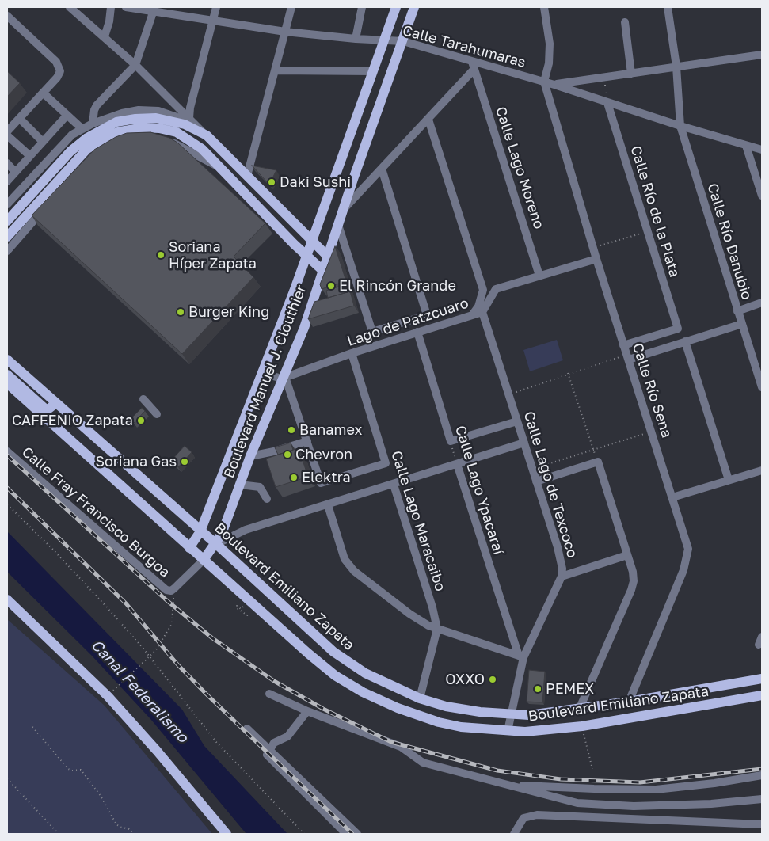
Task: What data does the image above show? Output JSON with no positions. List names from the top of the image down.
{
  "streets": {
    "main road": ["Boulevard Manuel J. Clouthier", "Boulevard Emiliano Zapata"],
    "street": [
      "Calle Tarahumaras",
      "Calle Lago Moreno",
      "Calle Río de la Plata",
      "Calle Río Danubio",
      "Lago de Patzcuaro",
      "Calle Río Sena",
      "Calle Lago de Texcoco",
      "Calle Lago Ypacaraí",
      "Calle Fray Francisco Burgoa",
      "Calle Lago Maracaibo"
    ]
  },
  "crossings": [
    ["Calle Tarahumaras", "Calle Lago Moreno"],
    ["Calle Tarahumaras", "Calle Río de la Plata"],
    ["Calle Tarahumaras", "Calle Río Danubio"],
    ["Calle Tarahumaras", "Boulevard Manuel J. Clouthier"],
    ["Calle Tarahumaras", "Calle Río Sena"],
    ["Calle Río de la Plata", "Calle Río Sena"],
    ["Lago de Patzcuaro", "Boulevard Manuel J. Clouthier"],
    ["Lago de Patzcuaro", "Calle Lago de Texcoco"],
    ["Lago de Patzcuaro", "Calle Lago Ypacaraí"],
    ["Lago de Patzcuaro", "Calle Lago Maracaibo"],
    ["Boulevard Manuel J. Clouthier", "Boulevard Emiliano Zapata"],
    ["Calle Río Sena", "Boulevard Emiliano Zapata"],
    ["Calle Lago de Texcoco", "Calle Lago Ypacaraí"],
    ["Calle Lago de Texcoco", "Boulevard Emiliano Zapata"],
    ["Calle Lago Maracaibo", "Boulevard Emiliano Zapata"]
  ],
  "water": ["Canal Federalismo"],
  "places": [
    "Daki Sushi",
    "Soriana Híper Zapata",
    "El Rincón Grande",
    "Burger King",
    "CAFFENIO Zapata",
    "Banamex",
    "Chevron",
    "Soriana Gas",
    "Elektra",
    "OXXO",
    "PEMEX"
  ]
}
